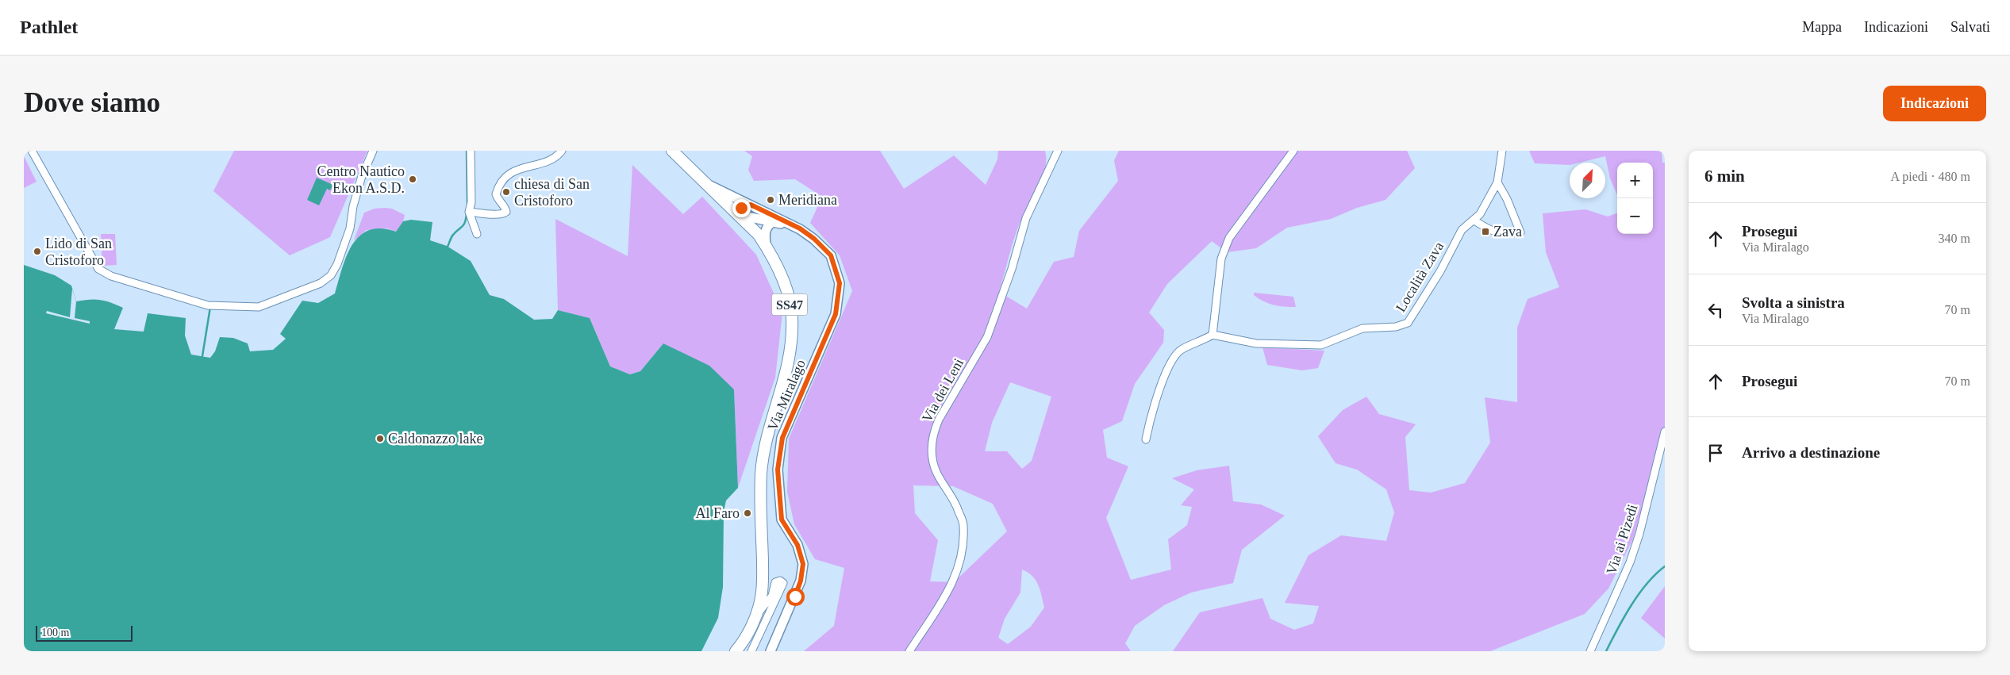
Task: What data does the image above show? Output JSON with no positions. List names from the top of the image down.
{
  "streets": {
    "main road": ["SS47"],
    "street": [
      "Località Zava",
      "Via dei Leni",
      "Via Miralago",
      "Via ai Pizedi"
    ]
  },
  "places": {
    "other": [
      "Centro Nautico Ekon A.S.D.",
      "chiesa di San Cristoforo",
      "Meridiana",
      "Lido di San Cristoforo",
      "Caldonazzo lake",
      "Al Faro"
    ],
    "transit": ["Zava"]
  },
  "scale_bar": "100 m",
  "north": "top right",
  "page": {
    "header": "Pathlet",
    "nav": ["Mappa", "Indicazioni", "Salvati"],
    "buttons": "Indicazioni",
    "title": "Dove siamo",
    "heading": ["6 min", "A piedi · 480 m"],
    "map_buttons": ["+", "−"],
    "list": [
      ["Prosegui", "Via Miralago", "340 m"],
      ["Svolta a sinistra", "Via Miralago", "70 m"],
      ["Prosegui", "70 m"],
      "Arrivo a destinazione"
    ],
    "scale": "100 m"
  }
}
